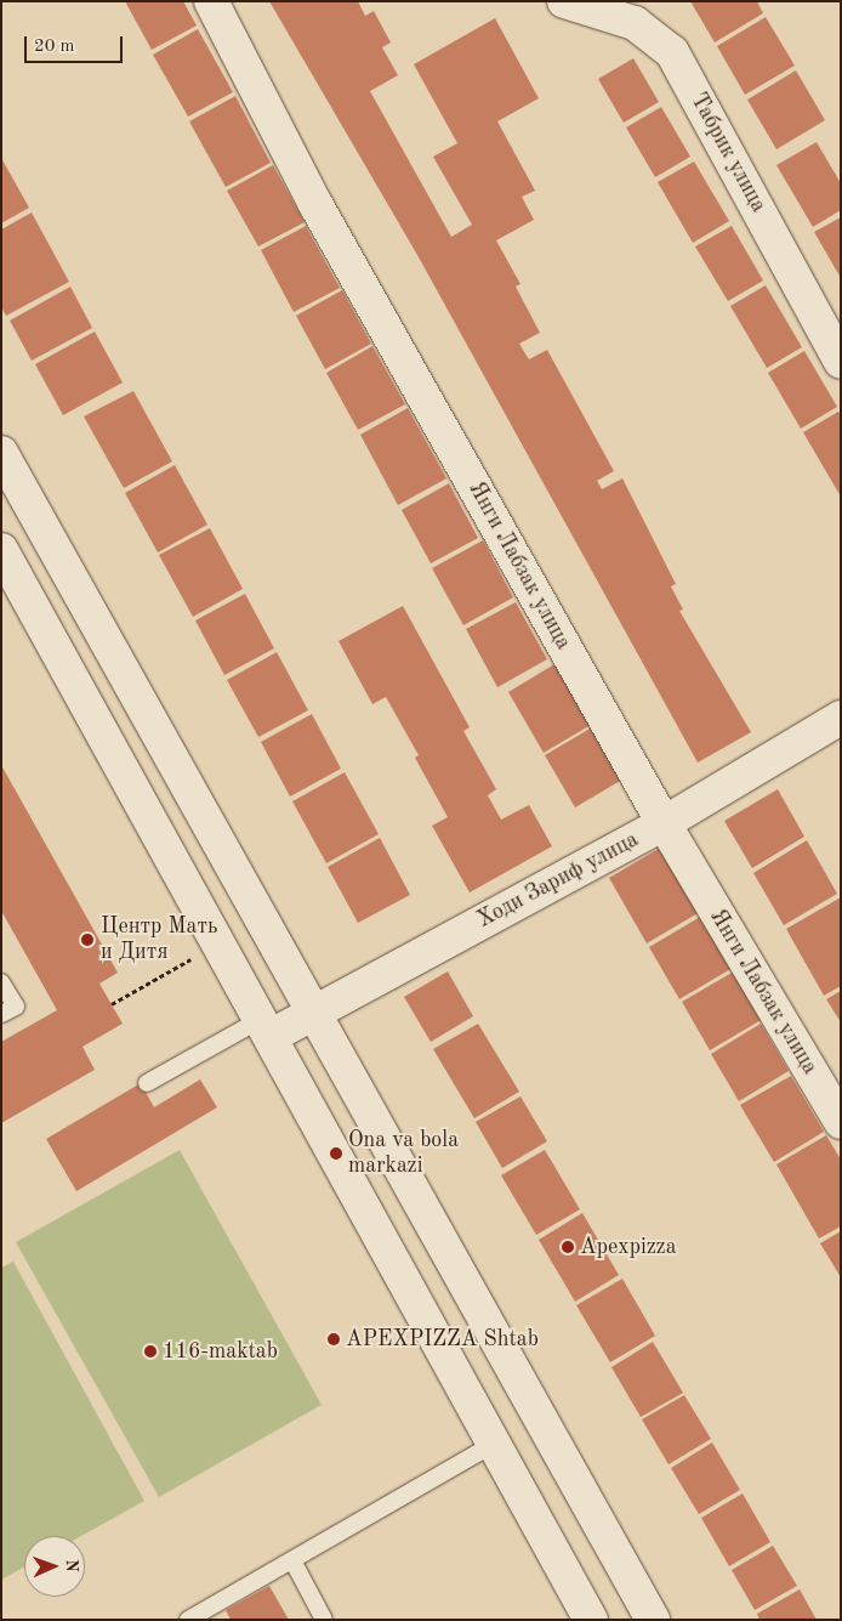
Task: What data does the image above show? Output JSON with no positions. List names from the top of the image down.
{
  "streets": {
    "main road": ["Табрик улица", "Янги Лабзак улица", "Ходи Зариф улица"]
  },
  "crossings": [
    ["Янги Лабзак улица", "Ходи Зариф улица"]
  ],
  "places": [
    "Центр Мать и Дитя",
    "Ona va bola markazi",
    "Apexpizza",
    "APEXPIZZA Shtab",
    "116-maktab"
  ],
  "scale_bar": "20 m",
  "north": "right"
}
